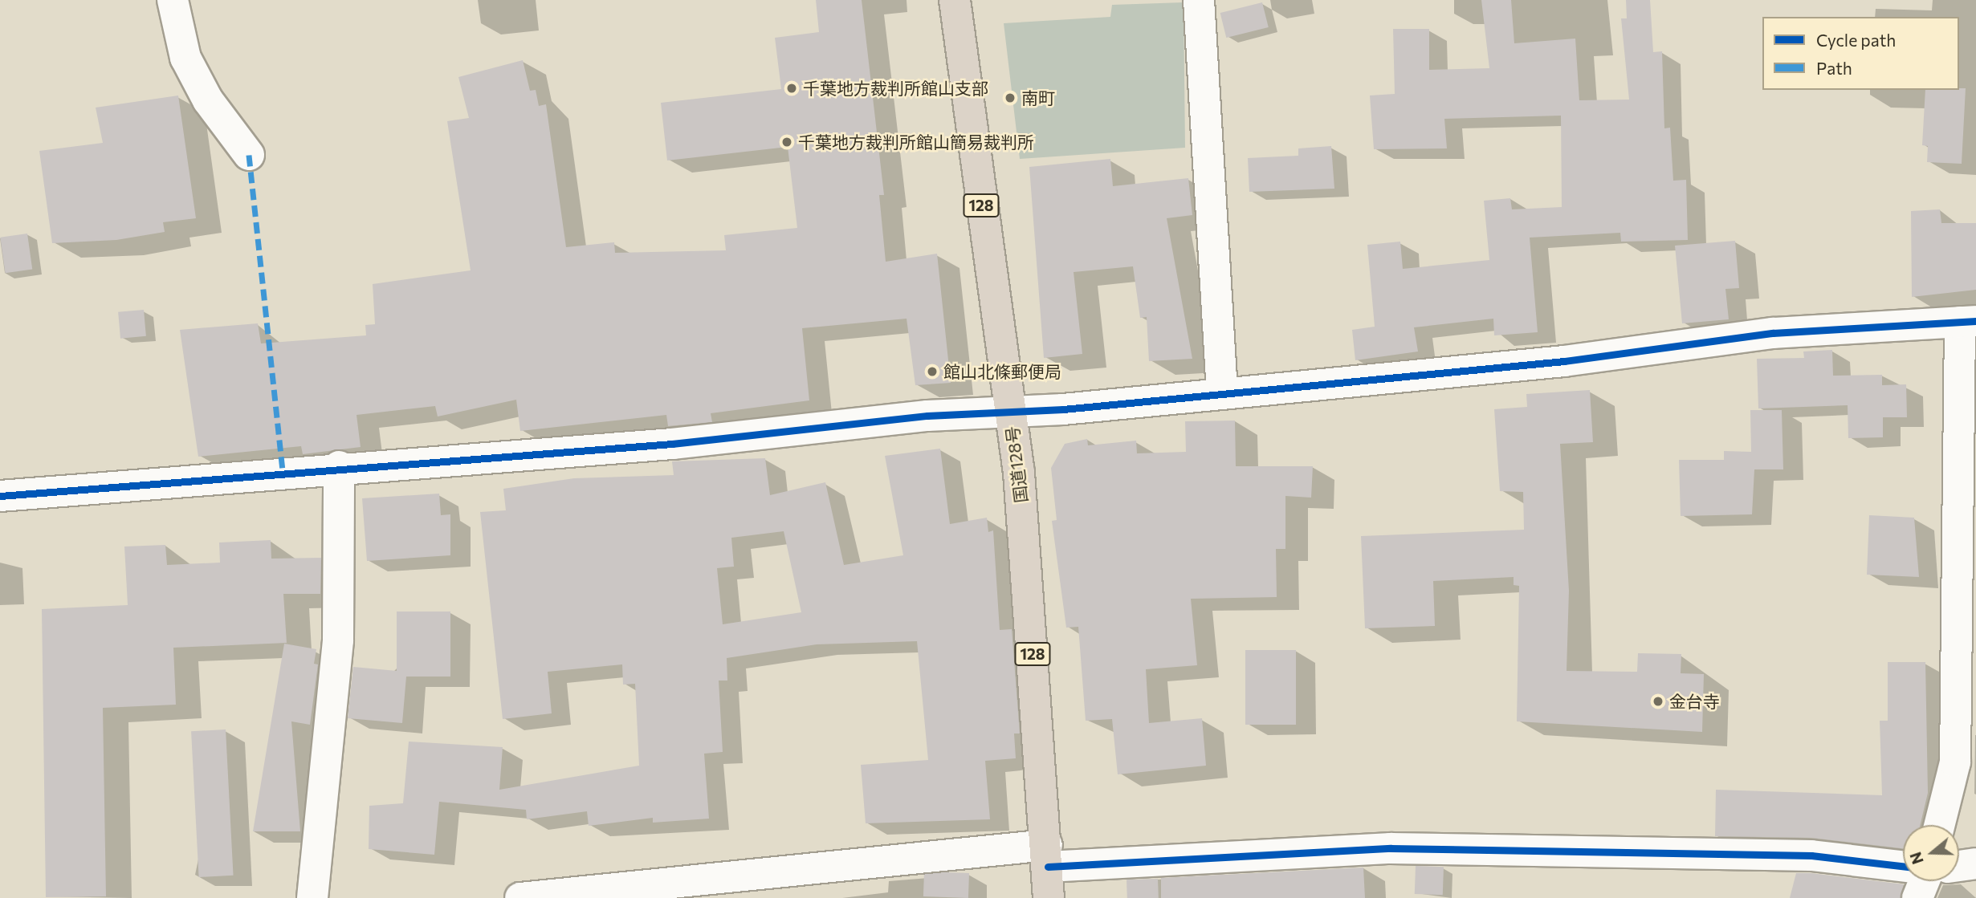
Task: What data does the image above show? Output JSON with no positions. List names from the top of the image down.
{
  "streets": {
    "highway": ["128", "国道128号"]
  },
  "places": [
    "千葉地方裁判所館山支部",
    "南町",
    "千葉地方裁判所館山簡易裁判所",
    "館山北條郵便局",
    "金台寺"
  ],
  "legend": ["Cycle path", "Path"],
  "north": "left"
}
